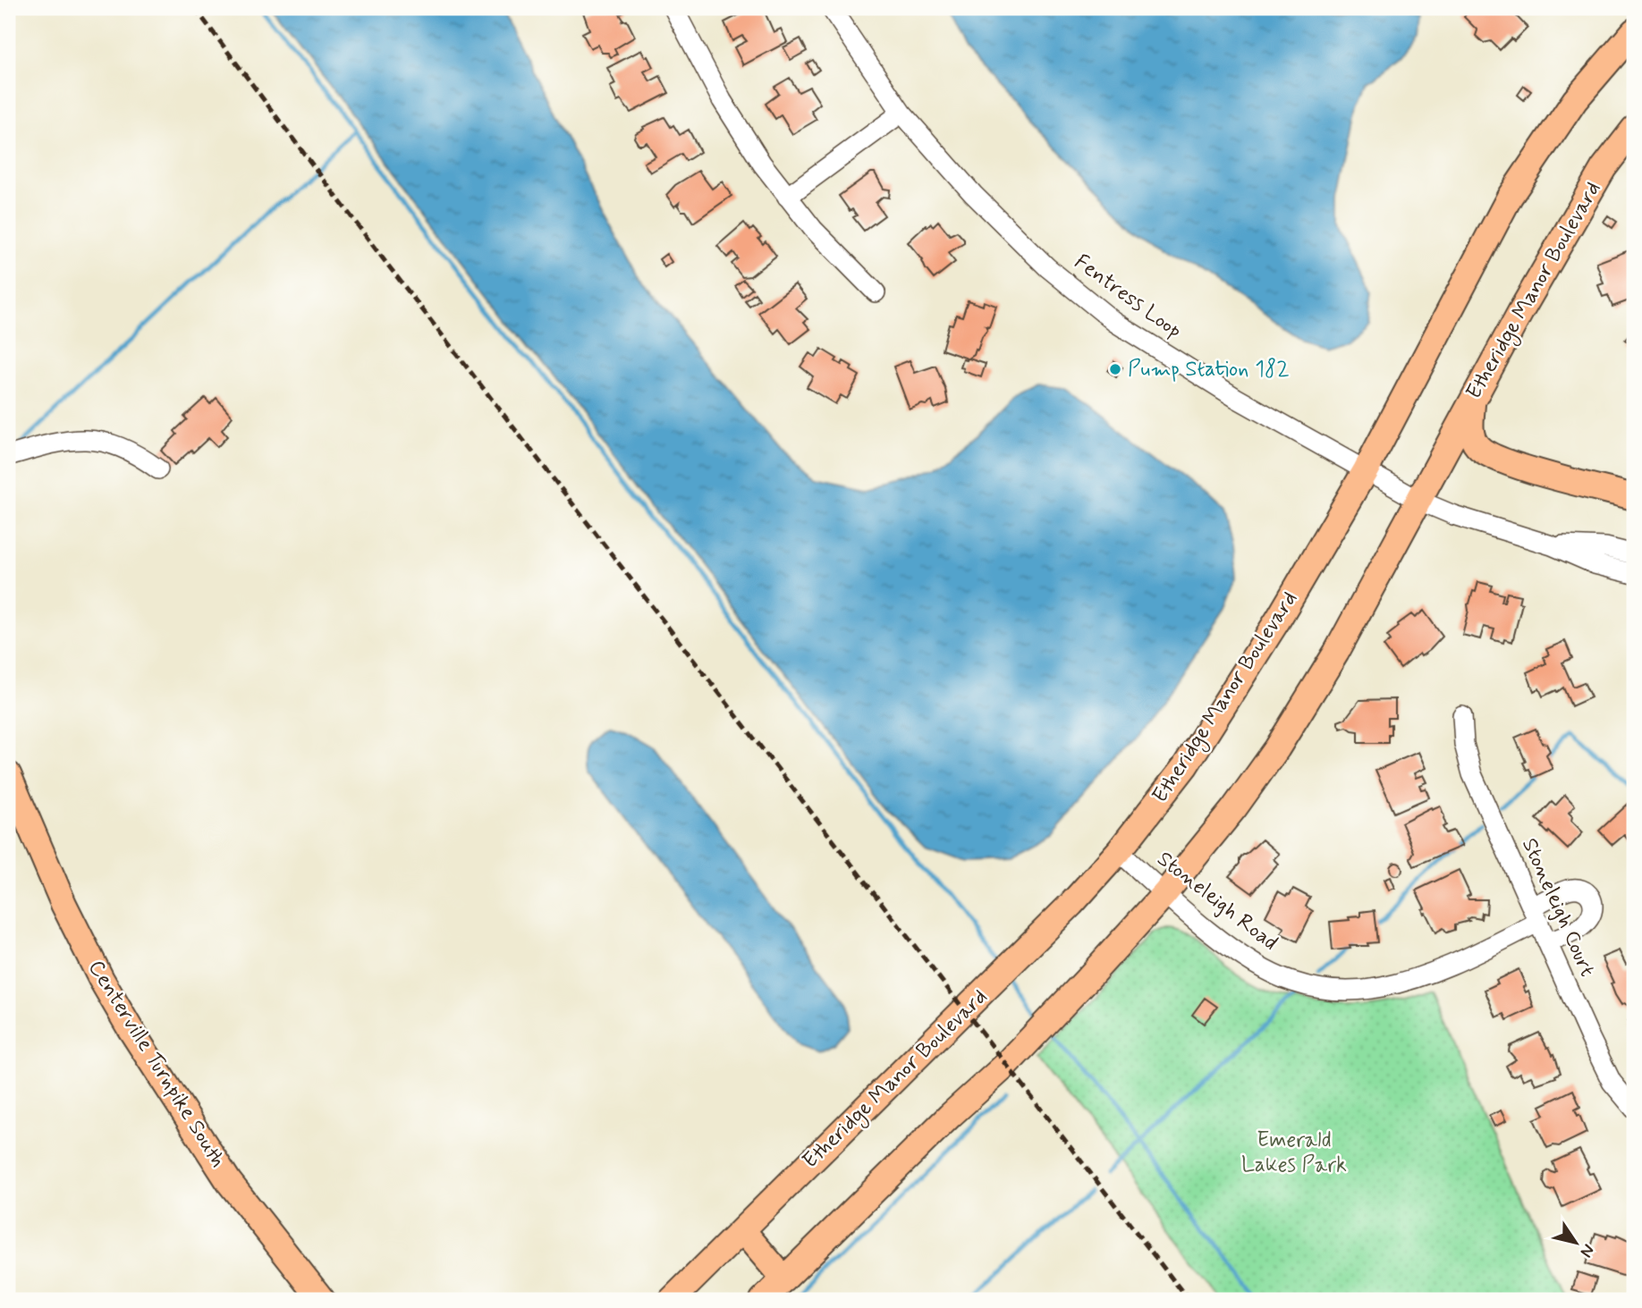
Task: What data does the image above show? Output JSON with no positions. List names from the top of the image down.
{
  "streets": {
    "main road": ["Etheridge Manor Boulevard", "Centerville Turnpike South"],
    "street": ["Fentress Loop", "Stoneleigh Road", "Stoneleigh Court"]
  },
  "crossings": [
    ["Etheridge Manor Boulevard", "Fentress Loop"],
    ["Etheridge Manor Boulevard", "Stoneleigh Road"],
    ["Stoneleigh Road", "Stoneleigh Court"]
  ],
  "parks": ["Emerald Lakes Park"],
  "places": ["Pump Station 182"],
  "north": "bottom right"
}
